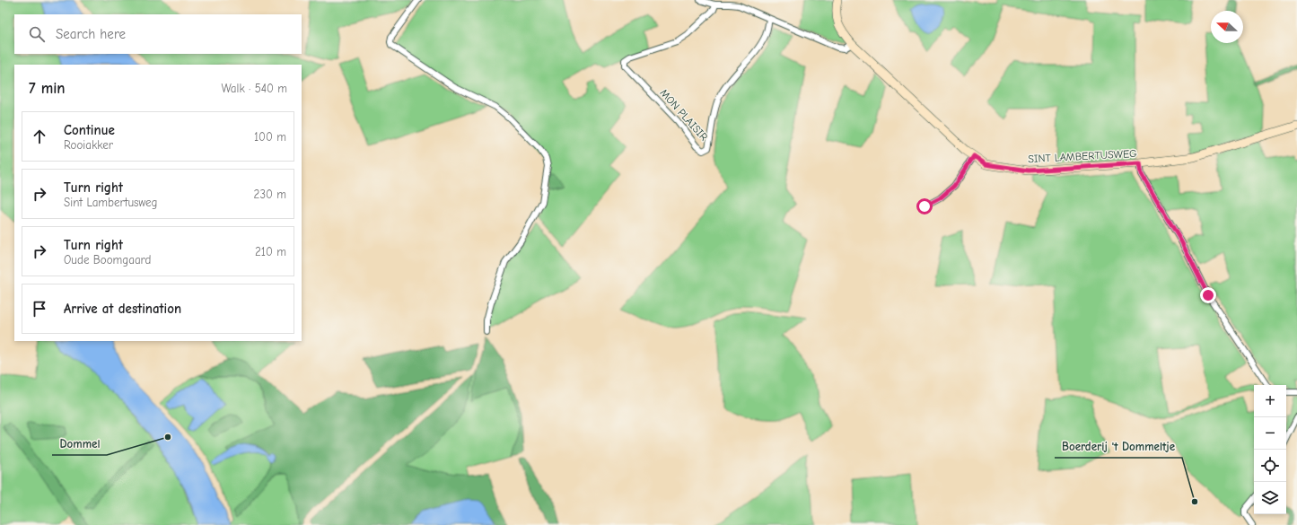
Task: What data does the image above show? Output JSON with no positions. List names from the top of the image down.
{
  "streets": {
    "street": ["MON PLAISIR", "SINT LAMBERTUSWEG"]
  },
  "places": ["Dommel", "Boerderij 't Dommeltje"],
  "north": "left",
  "page": {
    "search": "Search here",
    "heading": ["7 min", "Walk · 540 m"],
    "list": [
      ["Continue", "Rooiakker", "100 m"],
      ["Turn right", "Sint Lambertusweg", "230 m"],
      ["Turn right", "Oude Boomgaard", "210 m"],
      "Arrive at destination"
    ],
    "map_buttons": ["+", "−"]
  }
}
